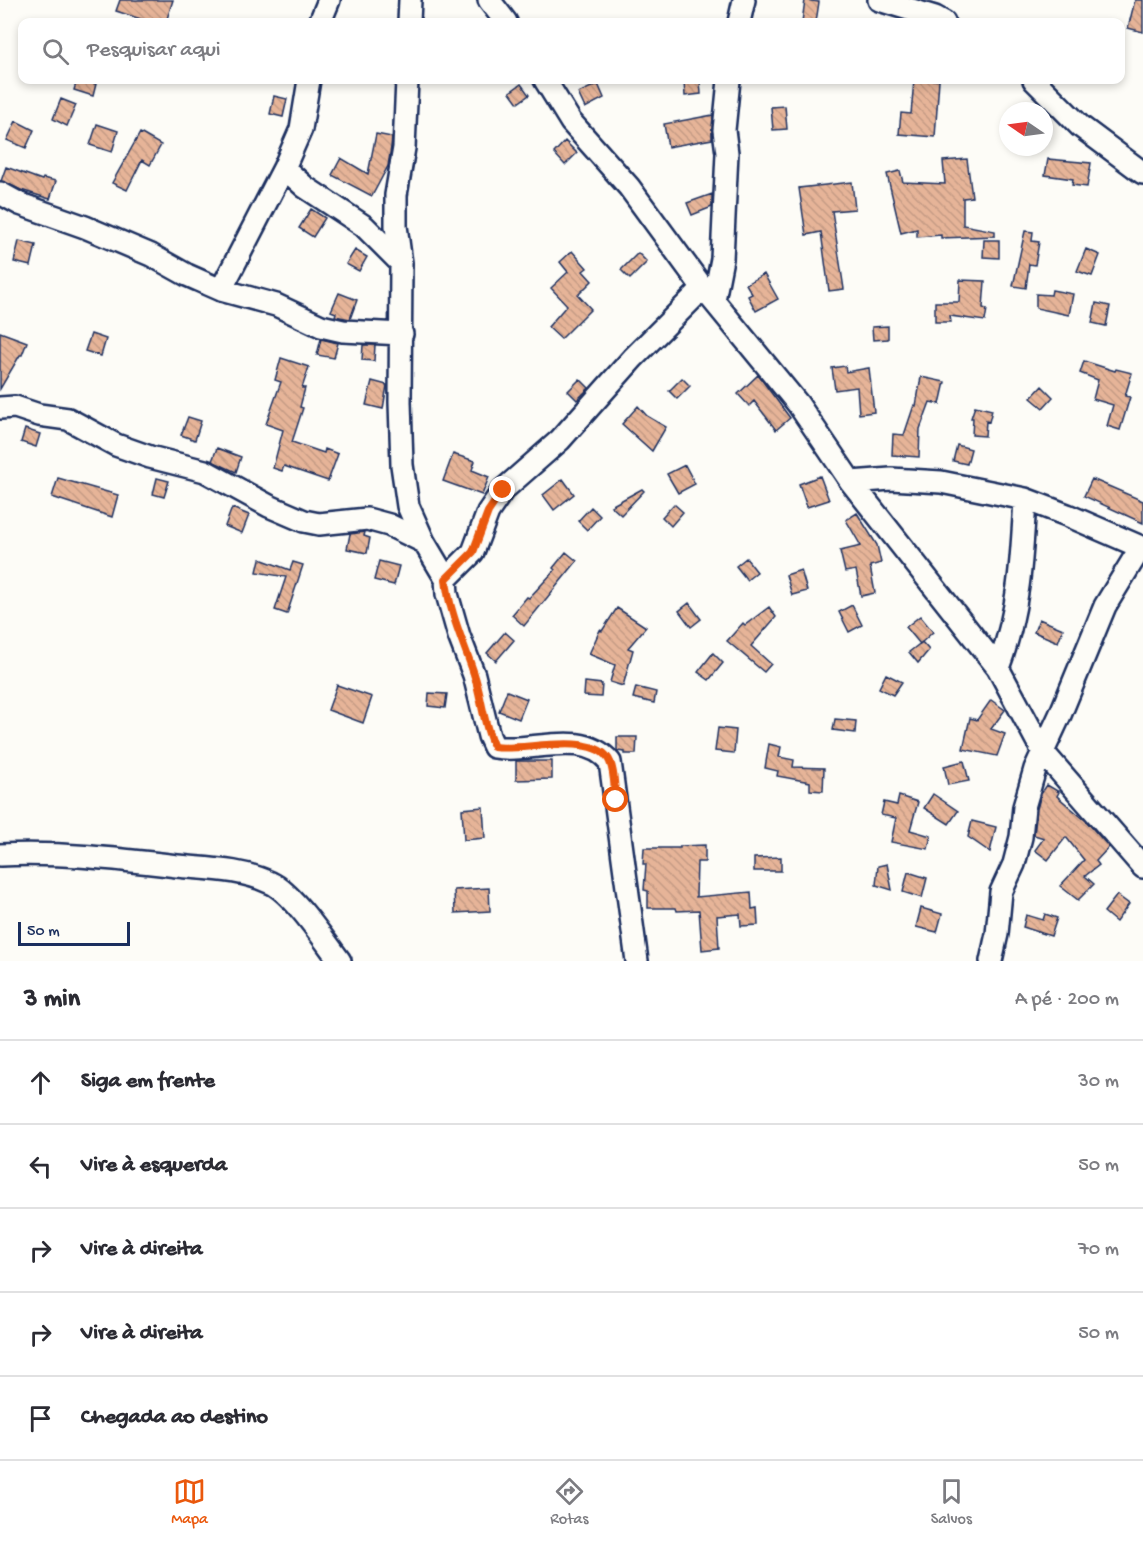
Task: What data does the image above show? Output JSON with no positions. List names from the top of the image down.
{
  "scale_bar": "50 m",
  "north": "left",
  "page": {
    "search": "Pesquisar aqui",
    "scale": "50 m",
    "heading": ["3 min", "A pé · 200 m"],
    "list": [
      ["Siga em frente", "30 m"],
      ["Vire à esquerda", "50 m"],
      ["Vire à direita", "70 m"],
      ["Vire à direita", "50 m"],
      "Chegada ao destino"
    ],
    "nav": ["Mapa", "Rotas", "Salvos"]
  }
}
